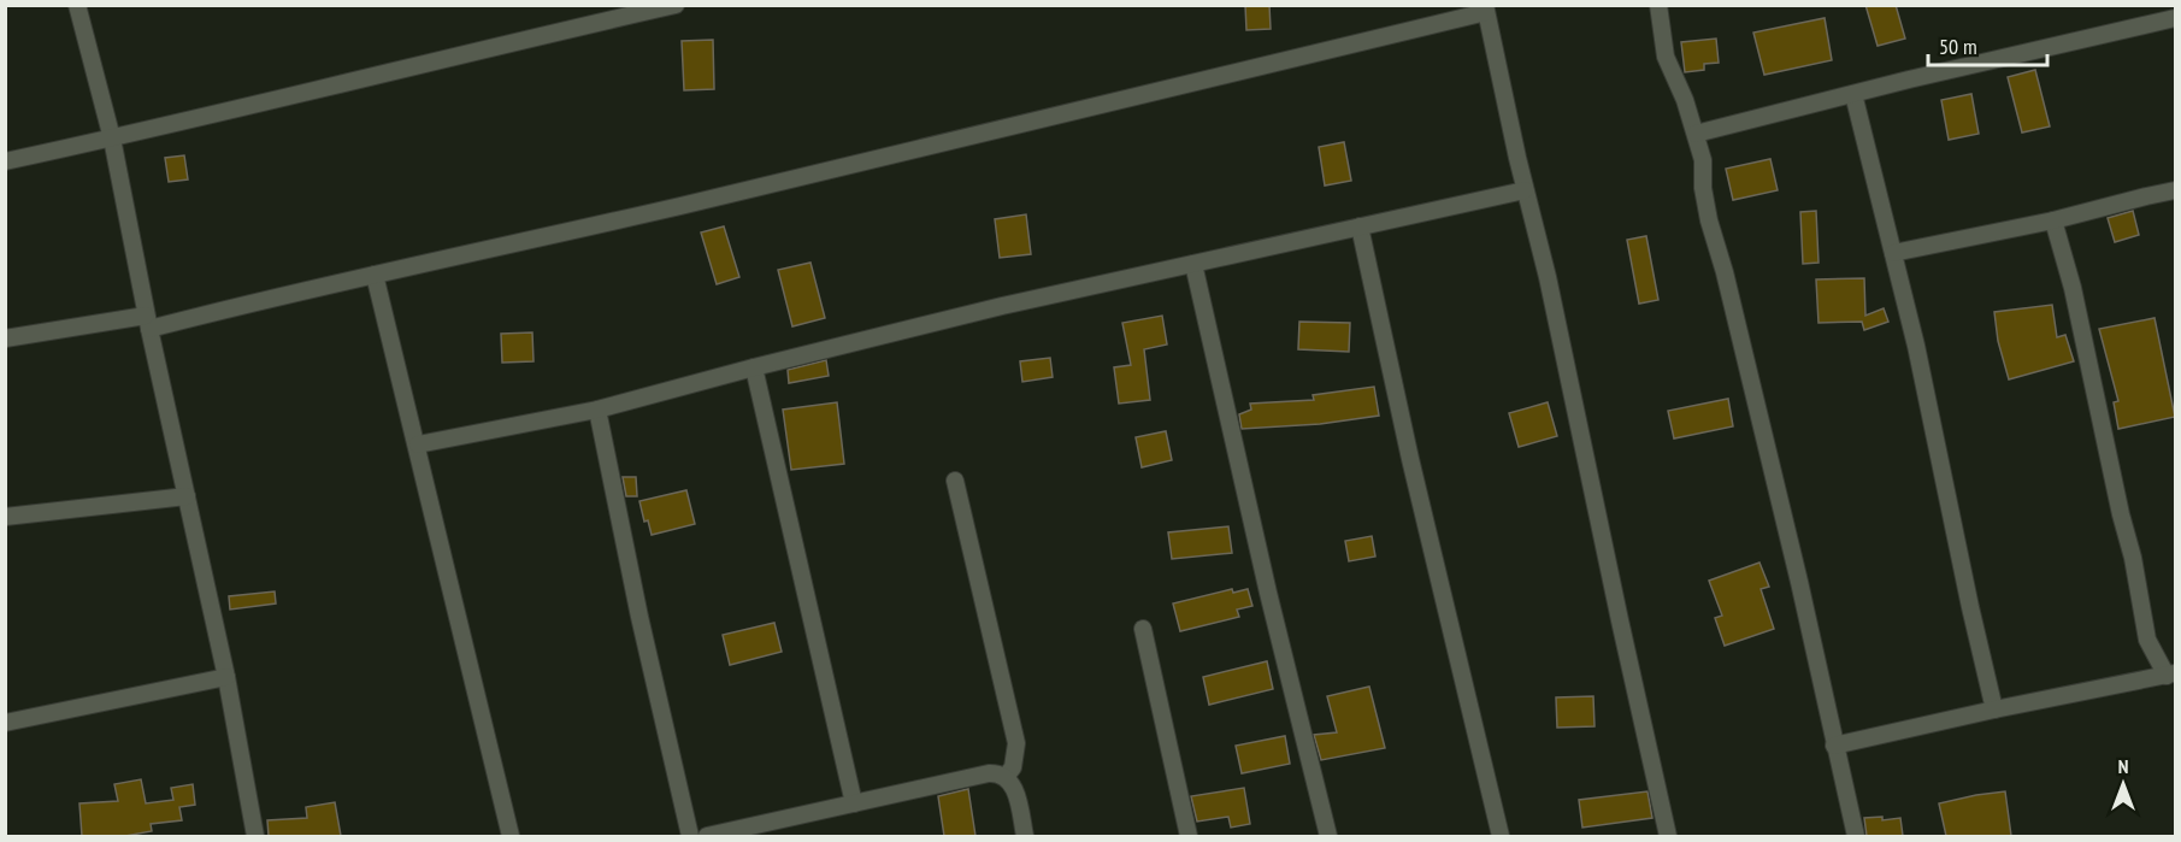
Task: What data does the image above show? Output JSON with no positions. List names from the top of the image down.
{
  "scale_bar": "50 m",
  "north": "top"
}
